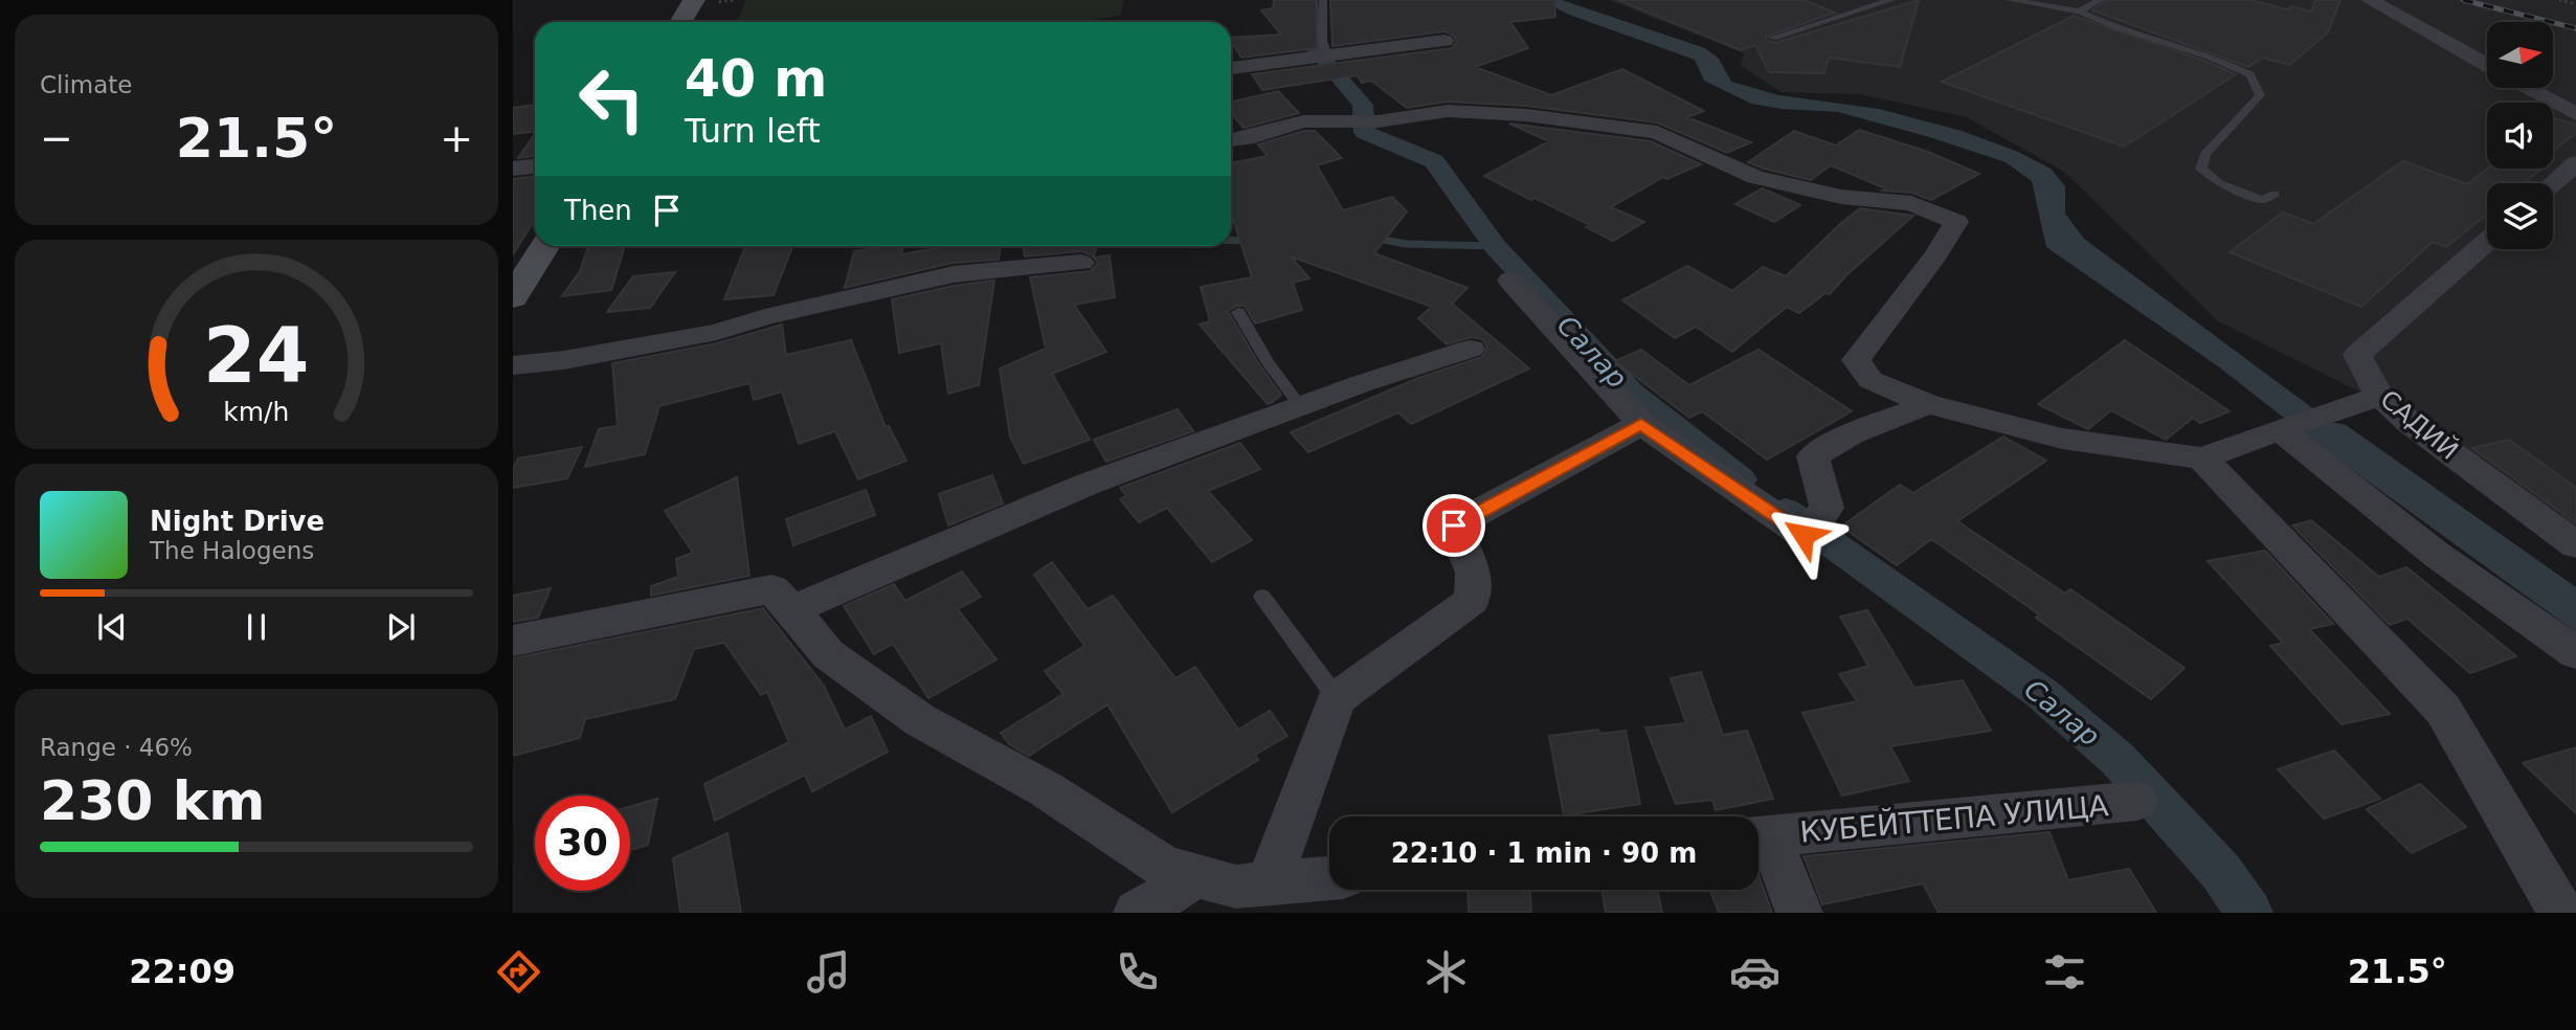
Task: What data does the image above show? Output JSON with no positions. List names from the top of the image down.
{
  "streets": {
    "street": ["САДИЙ", "КУБЕЙТТЕПА УЛИЦА"]
  },
  "water": ["Салар"],
  "north": "right",
  "page": {
    "tile": [
      "Climate",
      ["Range · 46%", "230 km"]
    ],
    "turn": ["40 m", "Turn left"],
    "heat": ["−", "21.5°", "+"],
    "then": "Then",
    "song": ["Night Drive", "The Halogens"],
    "limit": "30",
    "trip": "22:10 · 1 min · 90 m",
    "tabs": ["22:09", "21.5°"],
    "gauge": ["24", "km/h"]
  }
}
